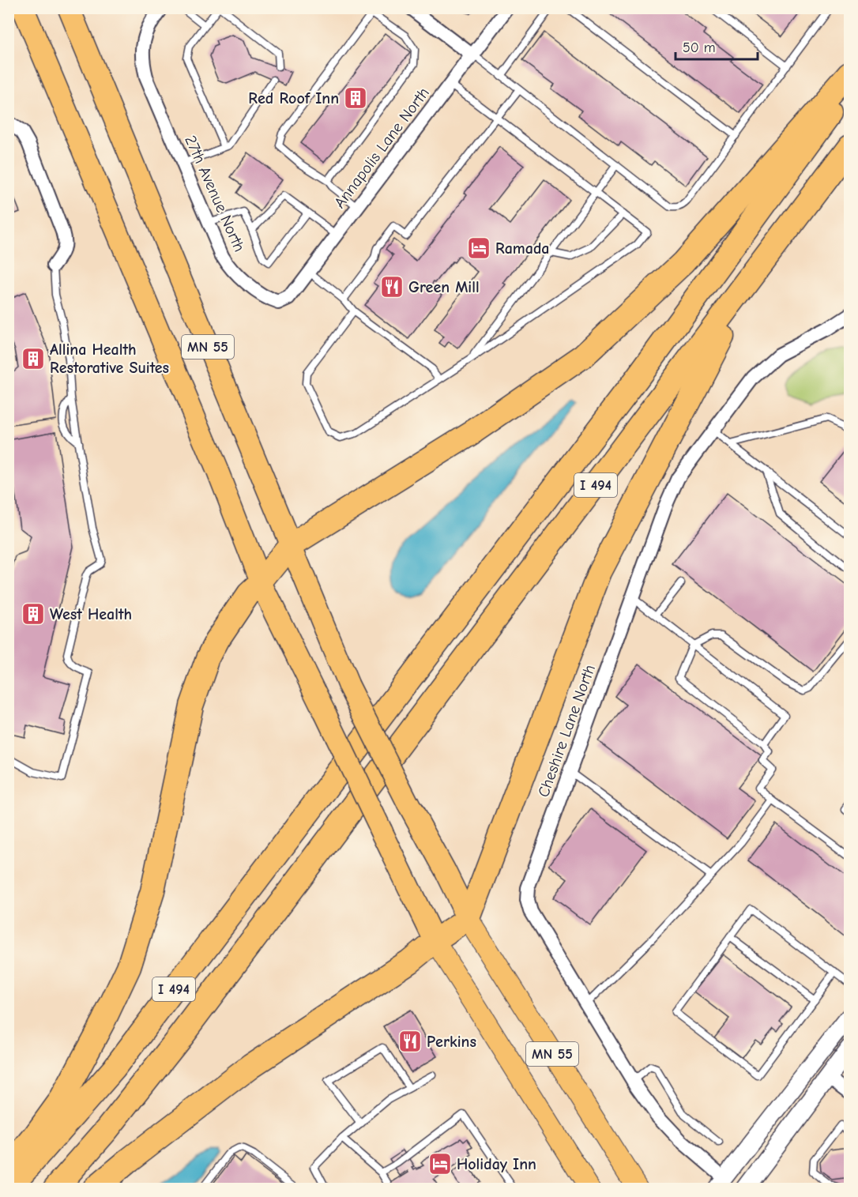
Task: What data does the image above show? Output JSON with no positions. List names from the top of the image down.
{
  "streets": {
    "highway": ["MN 55", "I 494"],
    "street": ["Annapolis Lane North", "27th Avenue North", "Cheshire Lane North"]
  },
  "crossings": [
    ["Annapolis Lane North", "27th Avenue North"]
  ],
  "places": {
    "building": ["Red Roof Inn", "Allina Health Restorative Suites", "West Health"],
    "hotel": ["Ramada", "Holiday Inn"],
    "restaurant": ["Green Mill", "Perkins"]
  },
  "scale_bar": "50 m"
}
